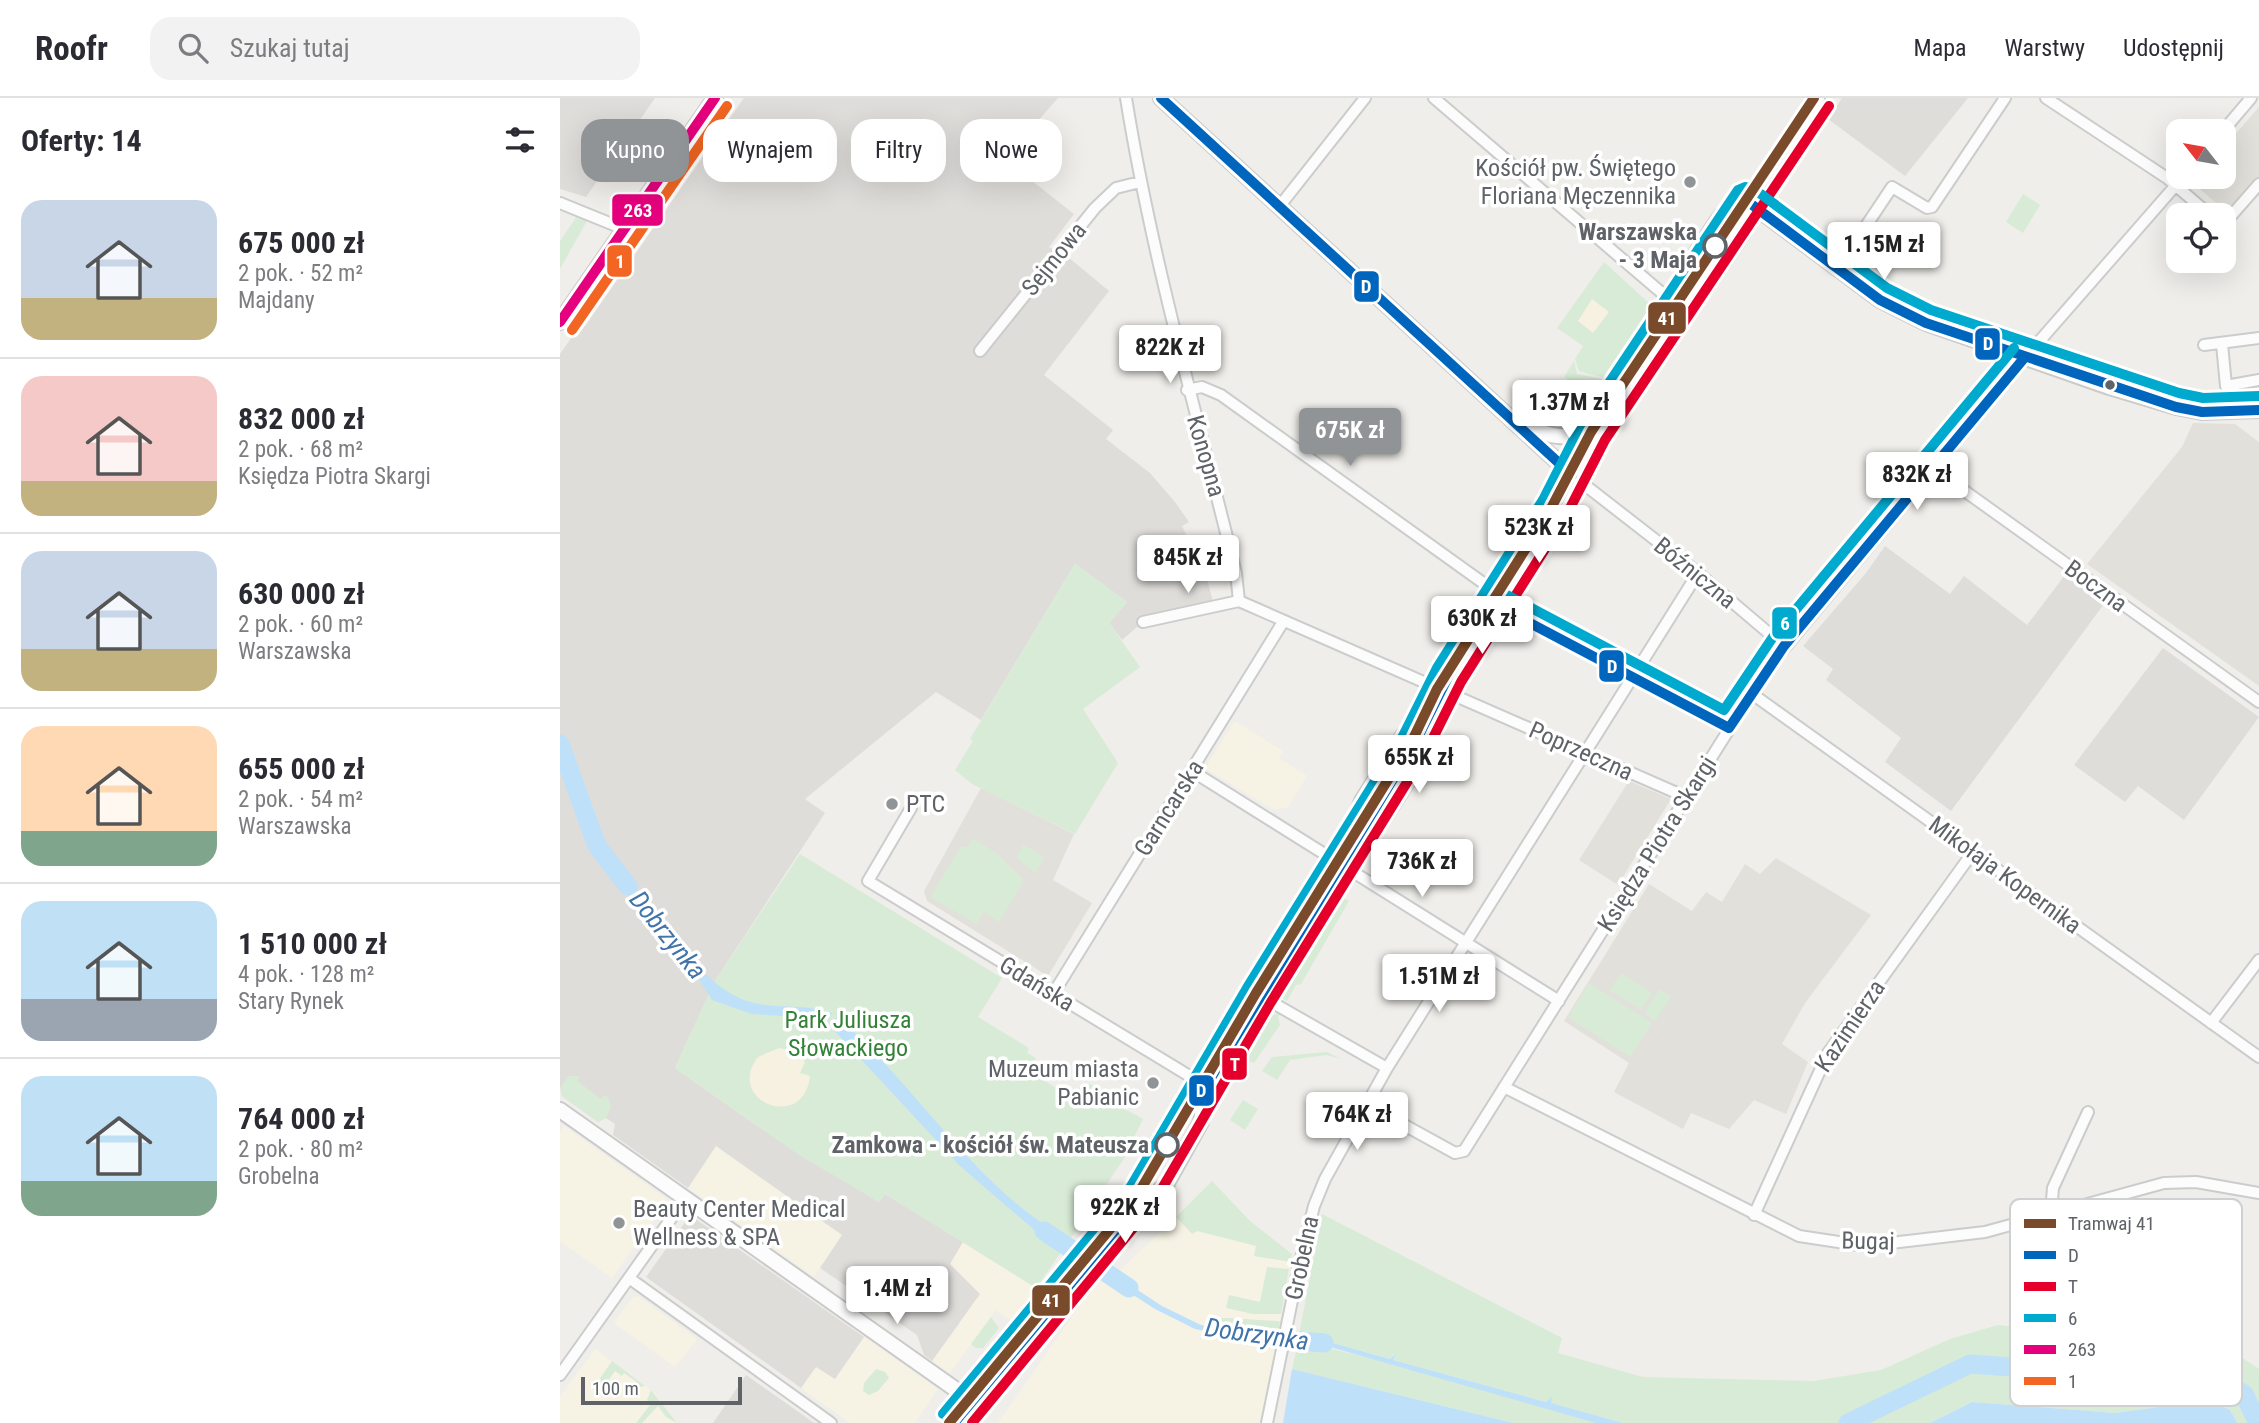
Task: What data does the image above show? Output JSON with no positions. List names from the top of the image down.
{
  "streets": {
    "street": [
      "Sejmowa",
      "Konopna",
      "Bóźniczna",
      "Boczna",
      "Poprzeczna",
      "Garncarska",
      "Księdza Piotra Skargi",
      "Mikołaja Kopernika",
      "Gdańska",
      "Kazimierza",
      "Bugaj",
      "Grobelna"
    ]
  },
  "crossings": [
    ["Sejmowa", "Konopna"],
    ["Bóźniczna", "Księdza Piotra Skargi"],
    ["Bóźniczna", "Grobelna"],
    ["Boczna", "Księdza Piotra Skargi"],
    ["Poprzeczna", "Garncarska"],
    ["Poprzeczna", "Księdza Piotra Skargi"],
    ["Poprzeczna", "Grobelna"],
    ["Garncarska", "Gdańska"],
    ["Księdza Piotra Skargi", "Mikołaja Kopernika"],
    ["Księdza Piotra Skargi", "Bugaj"],
    ["Księdza Piotra Skargi", "Grobelna"],
    ["Mikołaja Kopernika", "Kazimierza"],
    ["Kazimierza", "Bugaj"]
  ],
  "water": ["Dobrzynka"],
  "parks": ["Park Juliusza Słowackiego"],
  "places": [
    "Kościół pw. Świętego Floriana Męczennika",
    "Warszawska - 3 Maja",
    "PTC",
    "Muzeum miasta Pabianic",
    "Zamkowa - kościół św. Mateusza",
    "Beauty Center Medical Wellness & SPA"
  ],
  "lines": [
    "tram line 41",
    "transit line D",
    "transit line 263",
    "transit line T",
    "transit line 1",
    "transit line 6"
  ],
  "legend": [
    "Tramwaj 41",
    "D",
    "T",
    "6",
    "263",
    "1"
  ],
  "scale_bar": "100 m",
  "north": "top left",
  "page": {
    "header": "Roofr",
    "search": "Szukaj tutaj",
    "nav": ["Mapa", "Warstwy", "Udostępnij"],
    "heading": "Oferty: 14",
    "chip": [
      "Kupno",
      "Wynajem",
      "Filtry",
      "Nowe"
    ],
    "list": [
      {
        "name": "675 000 zł",
        "note": "2 pok. · 52 m² · Majdany"
      },
      {
        "name": "832 000 zł",
        "note": "2 pok. · 68 m² · Księdza Piotra Skargi"
      },
      {
        "name": "630 000 zł",
        "note": "2 pok. · 60 m² · Warszawska"
      },
      {
        "name": "655 000 zł",
        "note": "2 pok. · 54 m² · Warszawska"
      },
      {
        "name": "1 510 000 zł",
        "note": "4 pok. · 128 m² · Stary Rynek"
      },
      {
        "name": "764 000 zł",
        "note": "2 pok. · 80 m² · Grobelna"
      }
    ],
    "price": [
      "1.15M zł",
      "822K zł",
      "1.37M zł",
      "675K zł",
      "832K zł",
      "523K zł",
      "845K zł",
      "630K zł",
      "655K zł",
      "736K zł",
      "1.51M zł",
      "764K zł",
      "922K zł",
      "1.4M zł"
    ],
    "scale": "100 m"
  }
}
